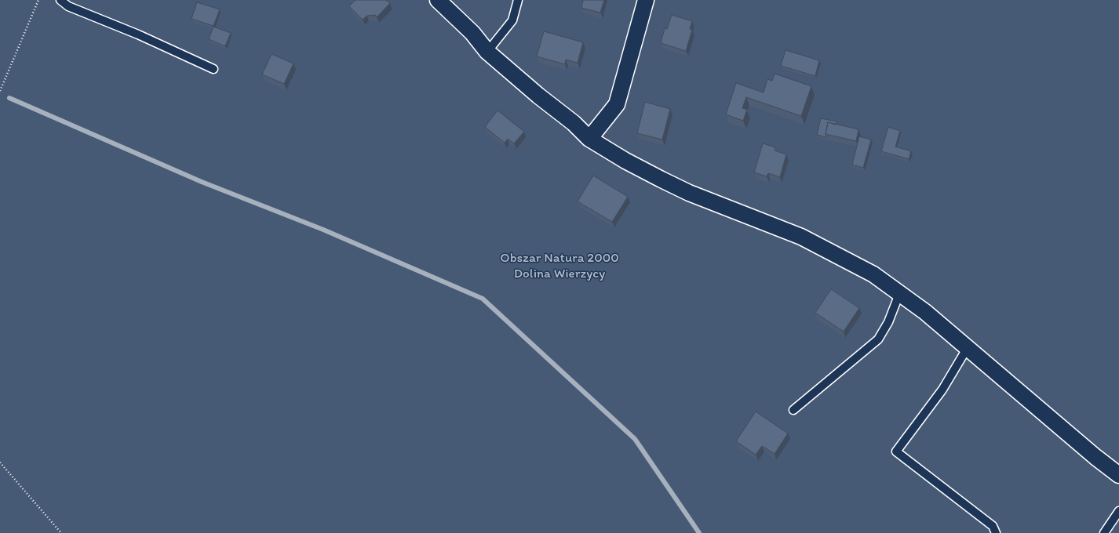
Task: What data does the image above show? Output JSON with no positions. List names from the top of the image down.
{
  "parks": ["Obszar Natura 2000 Dolina Wierzycy"]
}
